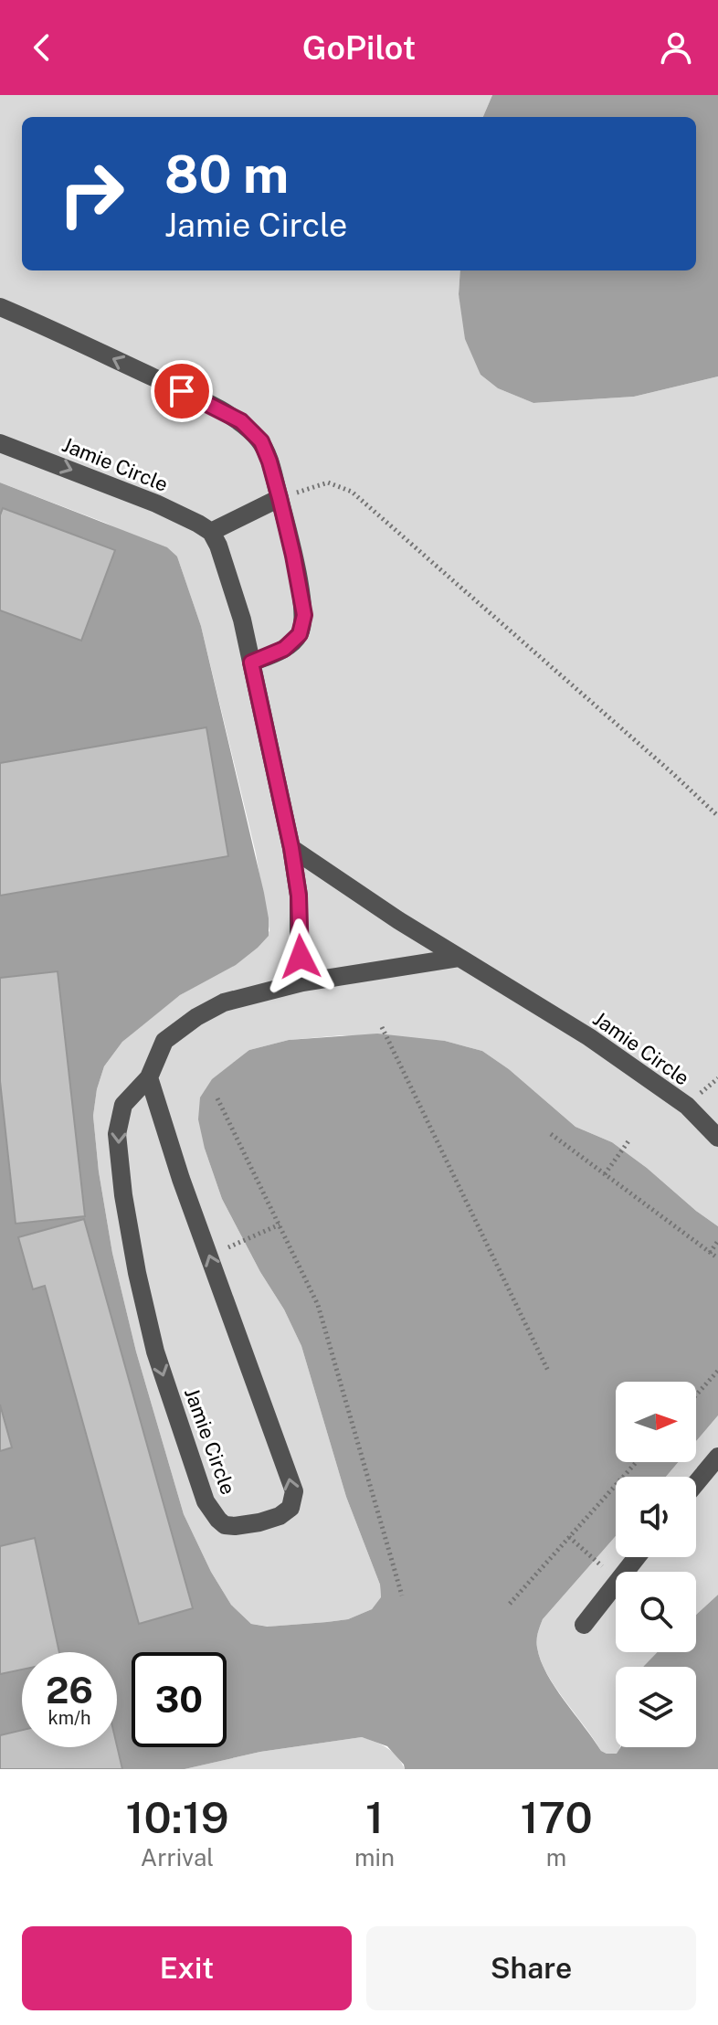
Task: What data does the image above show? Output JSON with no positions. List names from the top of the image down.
{
  "streets": {
    "street": ["Jamie Circle"]
  },
  "north": "right",
  "page": {
    "header": "GoPilot",
    "turn": ["80 m", "Jamie Circle"],
    "speed": "26 km/h",
    "limit": "30",
    "eta": [
      "10:19",
      "Arrival",
      "1",
      "min",
      "170",
      "m"
    ],
    "buttons": ["Exit", "Share"]
  }
}
